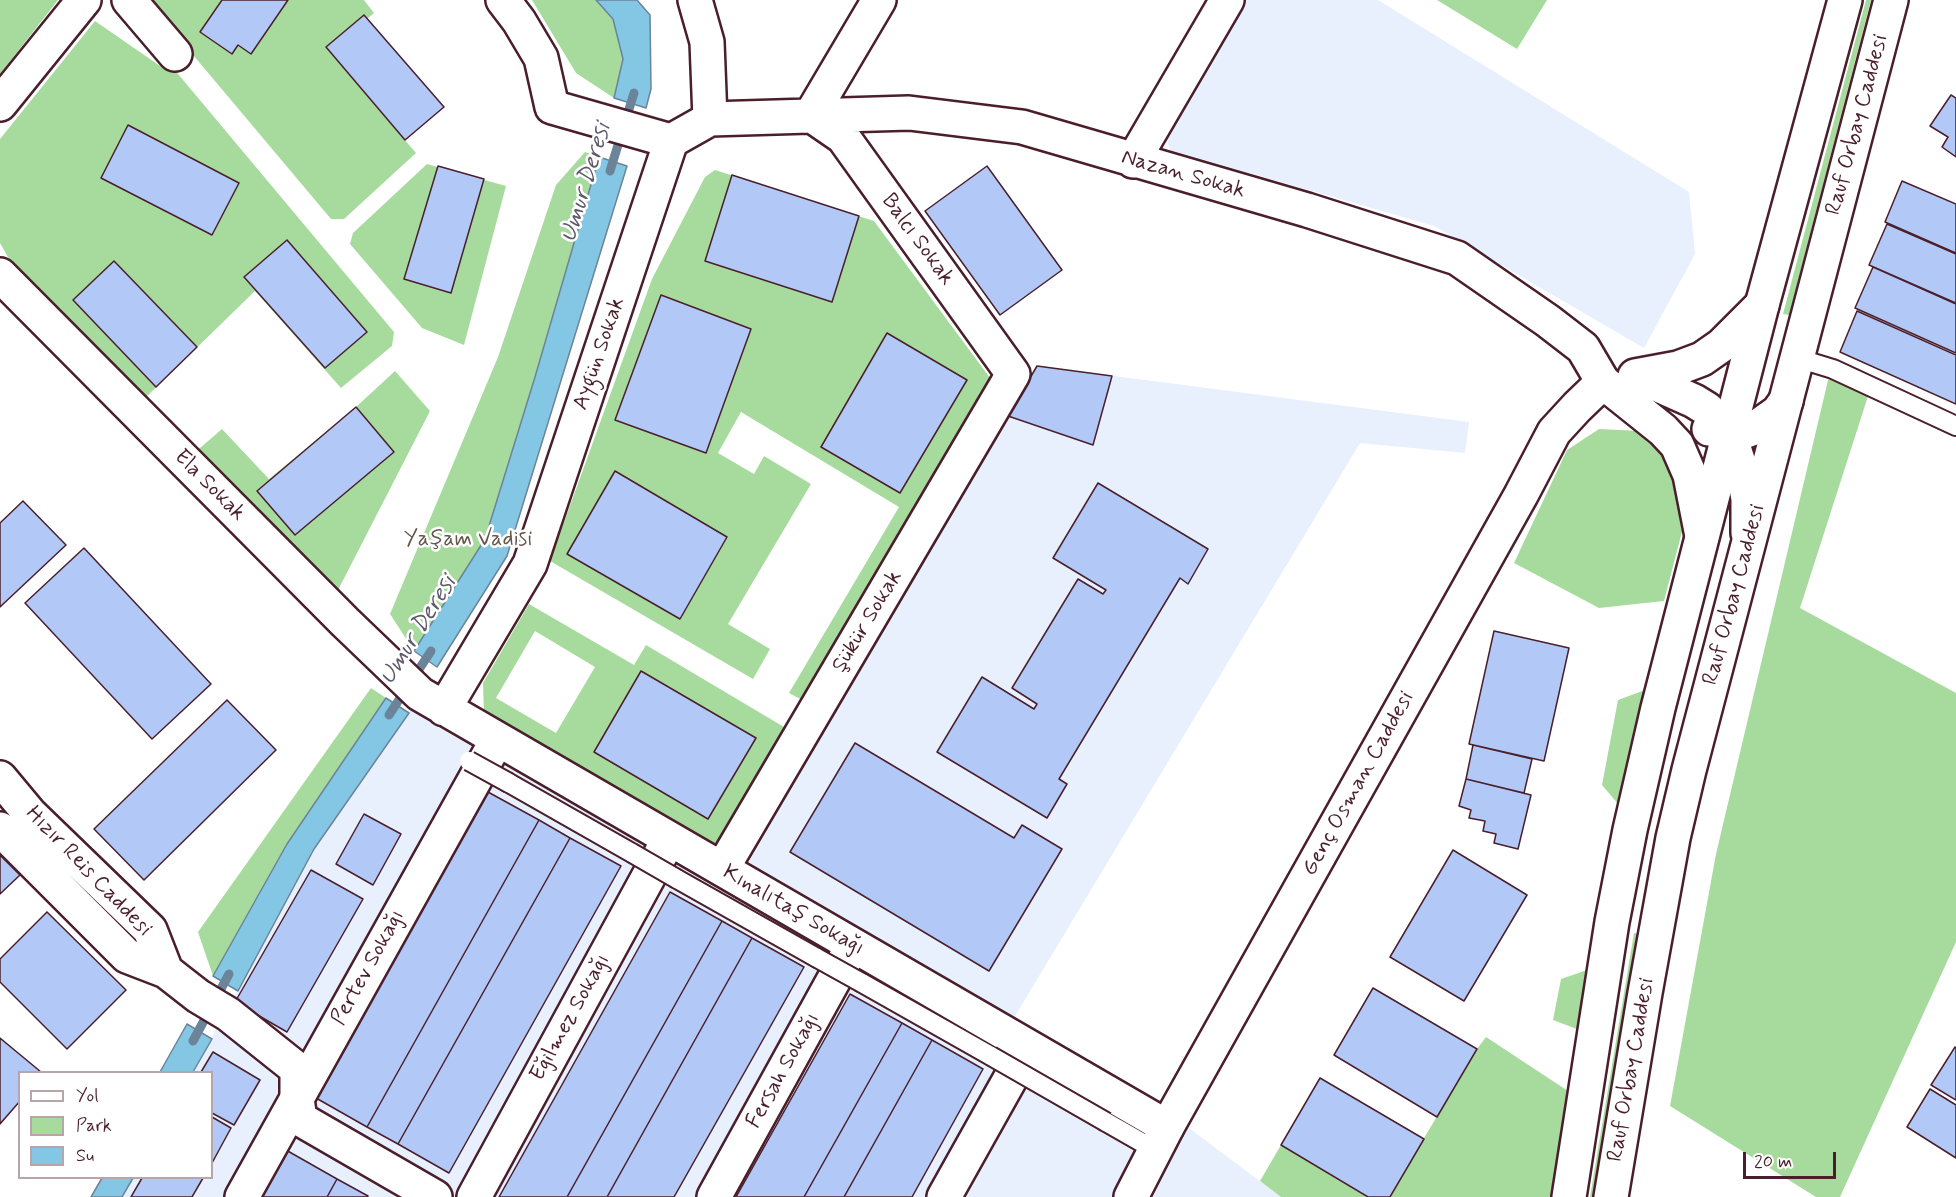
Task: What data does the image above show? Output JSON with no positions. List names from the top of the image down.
{
  "streets": {
    "street": [
      "Rauf Orbay Caddesi",
      "Nazan Sokak",
      "Balcı Sokak",
      "Aygün Sokak",
      "Ela Sokak",
      "Şükür Sokak",
      "Genç Osman Caddesi",
      "Hızır Reis Caddesi",
      "Kınalıtaş Sokağı",
      "Pertev Sokağı",
      "Eğilmez Sokağı",
      "Fersah Sokağı"
    ]
  },
  "crossings": [
    ["Nazan Sokak", "Balcı Sokak"],
    ["Nazan Sokak", "Genç Osman Caddesi"],
    ["Balcı Sokak", "Şükür Sokak"],
    ["Aygün Sokak", "Ela Sokak"],
    ["Aygün Sokak", "Kınalıtaş Sokağı"],
    ["Ela Sokak", "Kınalıtaş Sokağı"],
    ["Şükür Sokak", "Kınalıtaş Sokağı"],
    ["Genç Osman Caddesi", "Kınalıtaş Sokağı"],
    ["Hızır Reis Caddesi", "Pertev Sokağı"],
    ["Kınalıtaş Sokağı", "Pertev Sokağı"],
    ["Kınalıtaş Sokağı", "Eğilmez Sokağı"],
    ["Kınalıtaş Sokağı", "Fersah Sokağı"]
  ],
  "water": ["Umur Deresi"],
  "parks": ["Yaşam Vadisi"],
  "legend": ["Yol", "Park", "Su"],
  "scale_bar": "20 m"
}
